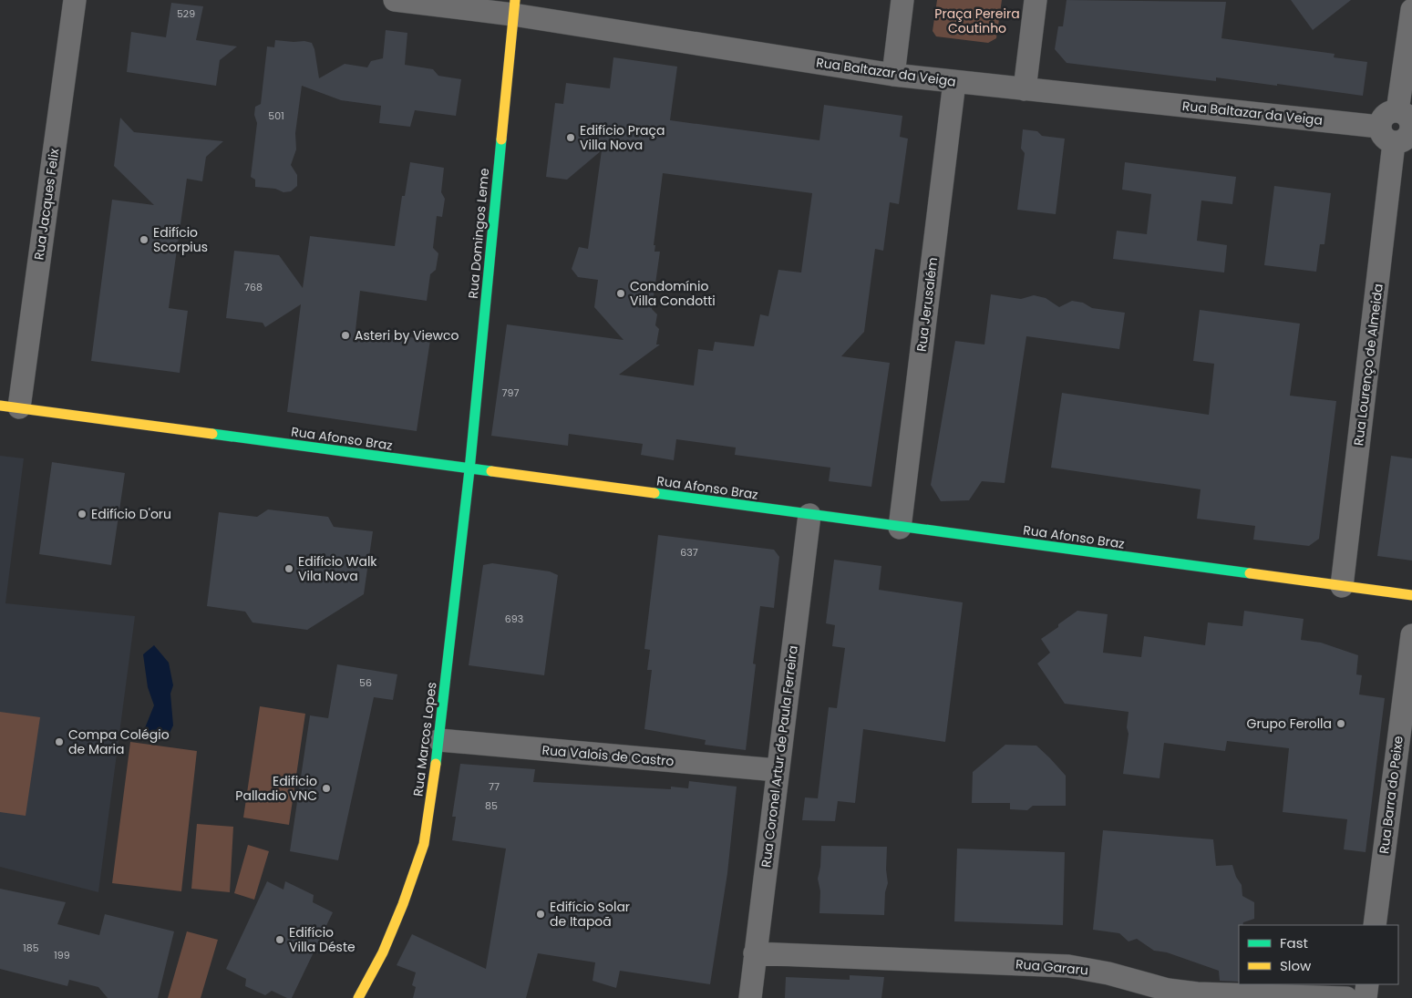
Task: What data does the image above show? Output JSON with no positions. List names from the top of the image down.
{
  "streets": {
    "street": [
      "Rua Baltazar da Veiga",
      "Rua Jacques Felix",
      "Rua Domingos Leme",
      "Rua Jerusalém",
      "Rua Lourenço de Almeida",
      "Rua Afonso Braz",
      "Rua Marcos Lopes",
      "Rua Valois de Castro",
      "Rua Coronel Artur de Paula Ferreira",
      "Rua Barra do Peixe",
      "Rua Gararu"
    ]
  },
  "crossings": [
    ["Rua Baltazar da Veiga", "Rua Domingos Leme"],
    ["Rua Baltazar da Veiga", "Rua Jerusalém"],
    ["Rua Baltazar da Veiga", "Rua Lourenço de Almeida"],
    ["Rua Jacques Felix", "Rua Afonso Braz"],
    ["Rua Domingos Leme", "Rua Afonso Braz"],
    ["Rua Domingos Leme", "Rua Marcos Lopes"],
    ["Rua Jerusalém", "Rua Afonso Braz"],
    ["Rua Lourenço de Almeida", "Rua Afonso Braz"],
    ["Rua Afonso Braz", "Rua Marcos Lopes"],
    ["Rua Afonso Braz", "Rua Coronel Artur de Paula Ferreira"],
    ["Rua Marcos Lopes", "Rua Valois de Castro"],
    ["Rua Valois de Castro", "Rua Coronel Artur de Paula Ferreira"],
    ["Rua Coronel Artur de Paula Ferreira", "Rua Gararu"]
  ],
  "parks": ["Praça Pereira Coutinho"],
  "places": [
    "Edifício Praça Villa Nova",
    "Edifício Scorpius",
    "Condomínio Villa Condotti",
    "Asteri by Viewco",
    "Edifício D'oru",
    "Edifício Walk Vila Nova",
    "Grupo Ferolla",
    "Compa Colégio de Maria",
    "Edificio Palladio VNC",
    "Edifício Solar de Itapoã",
    "Edifício Villa Déste"
  ],
  "house_numbers": [
    "529",
    "501",
    "768",
    "797",
    "637",
    "693",
    "56",
    "77",
    "85",
    "185",
    "199"
  ],
  "legend": ["Fast", "Slow"]
}
